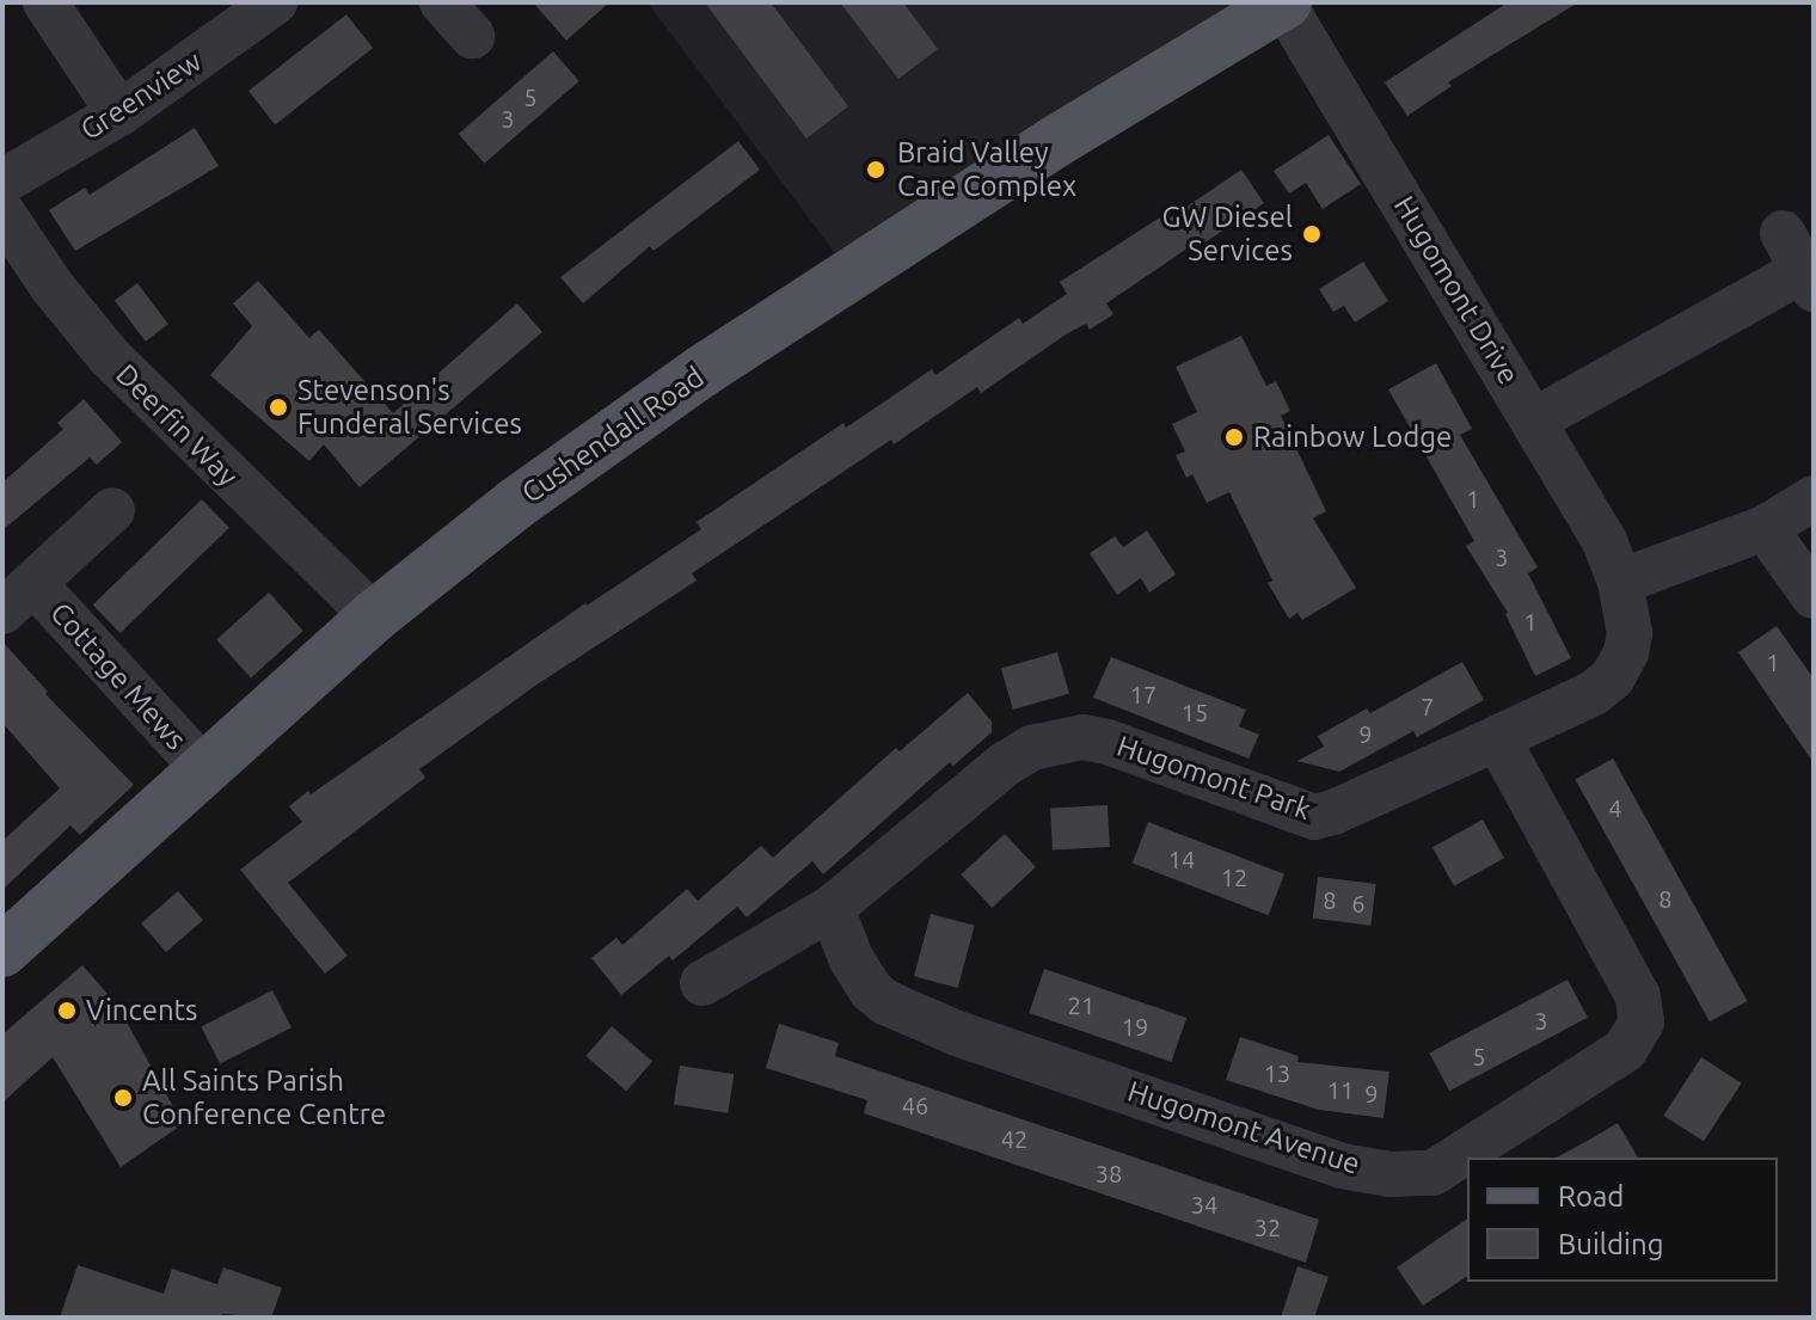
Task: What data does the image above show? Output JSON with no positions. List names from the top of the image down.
{
  "streets": {
    "main road": ["Cushendall Road"],
    "street": [
      "Greenview",
      "Hugomont Drive",
      "Deerfin Way",
      "Cottage Mews",
      "Hugomont Park",
      "Hugomont Avenue"
    ]
  },
  "crossings": [
    ["Hugomont Drive", "Cushendall Road"],
    ["Hugomont Drive", "Hugomont Park"],
    ["Deerfin Way", "Cushendall Road"],
    ["Cushendall Road", "Cottage Mews"],
    ["Hugomont Park", "Hugomont Avenue"]
  ],
  "places": [
    "Braid Valley Care Complex",
    "GW Diesel Services",
    "Stevenson's Funderal Services",
    "Rainbow Lodge",
    "Vincents",
    "All Saints Parish Conference Centre"
  ],
  "house_numbers": [
    "5",
    "3",
    "1",
    "3",
    "1",
    "1",
    "17",
    "7",
    "15",
    "9",
    "4",
    "14",
    "12",
    "8",
    "8",
    "6",
    "21",
    "3",
    "19",
    "5",
    "13",
    "11",
    "9",
    "46",
    "42",
    "38",
    "34",
    "32"
  ],
  "legend": ["Road", "Building"]
}
